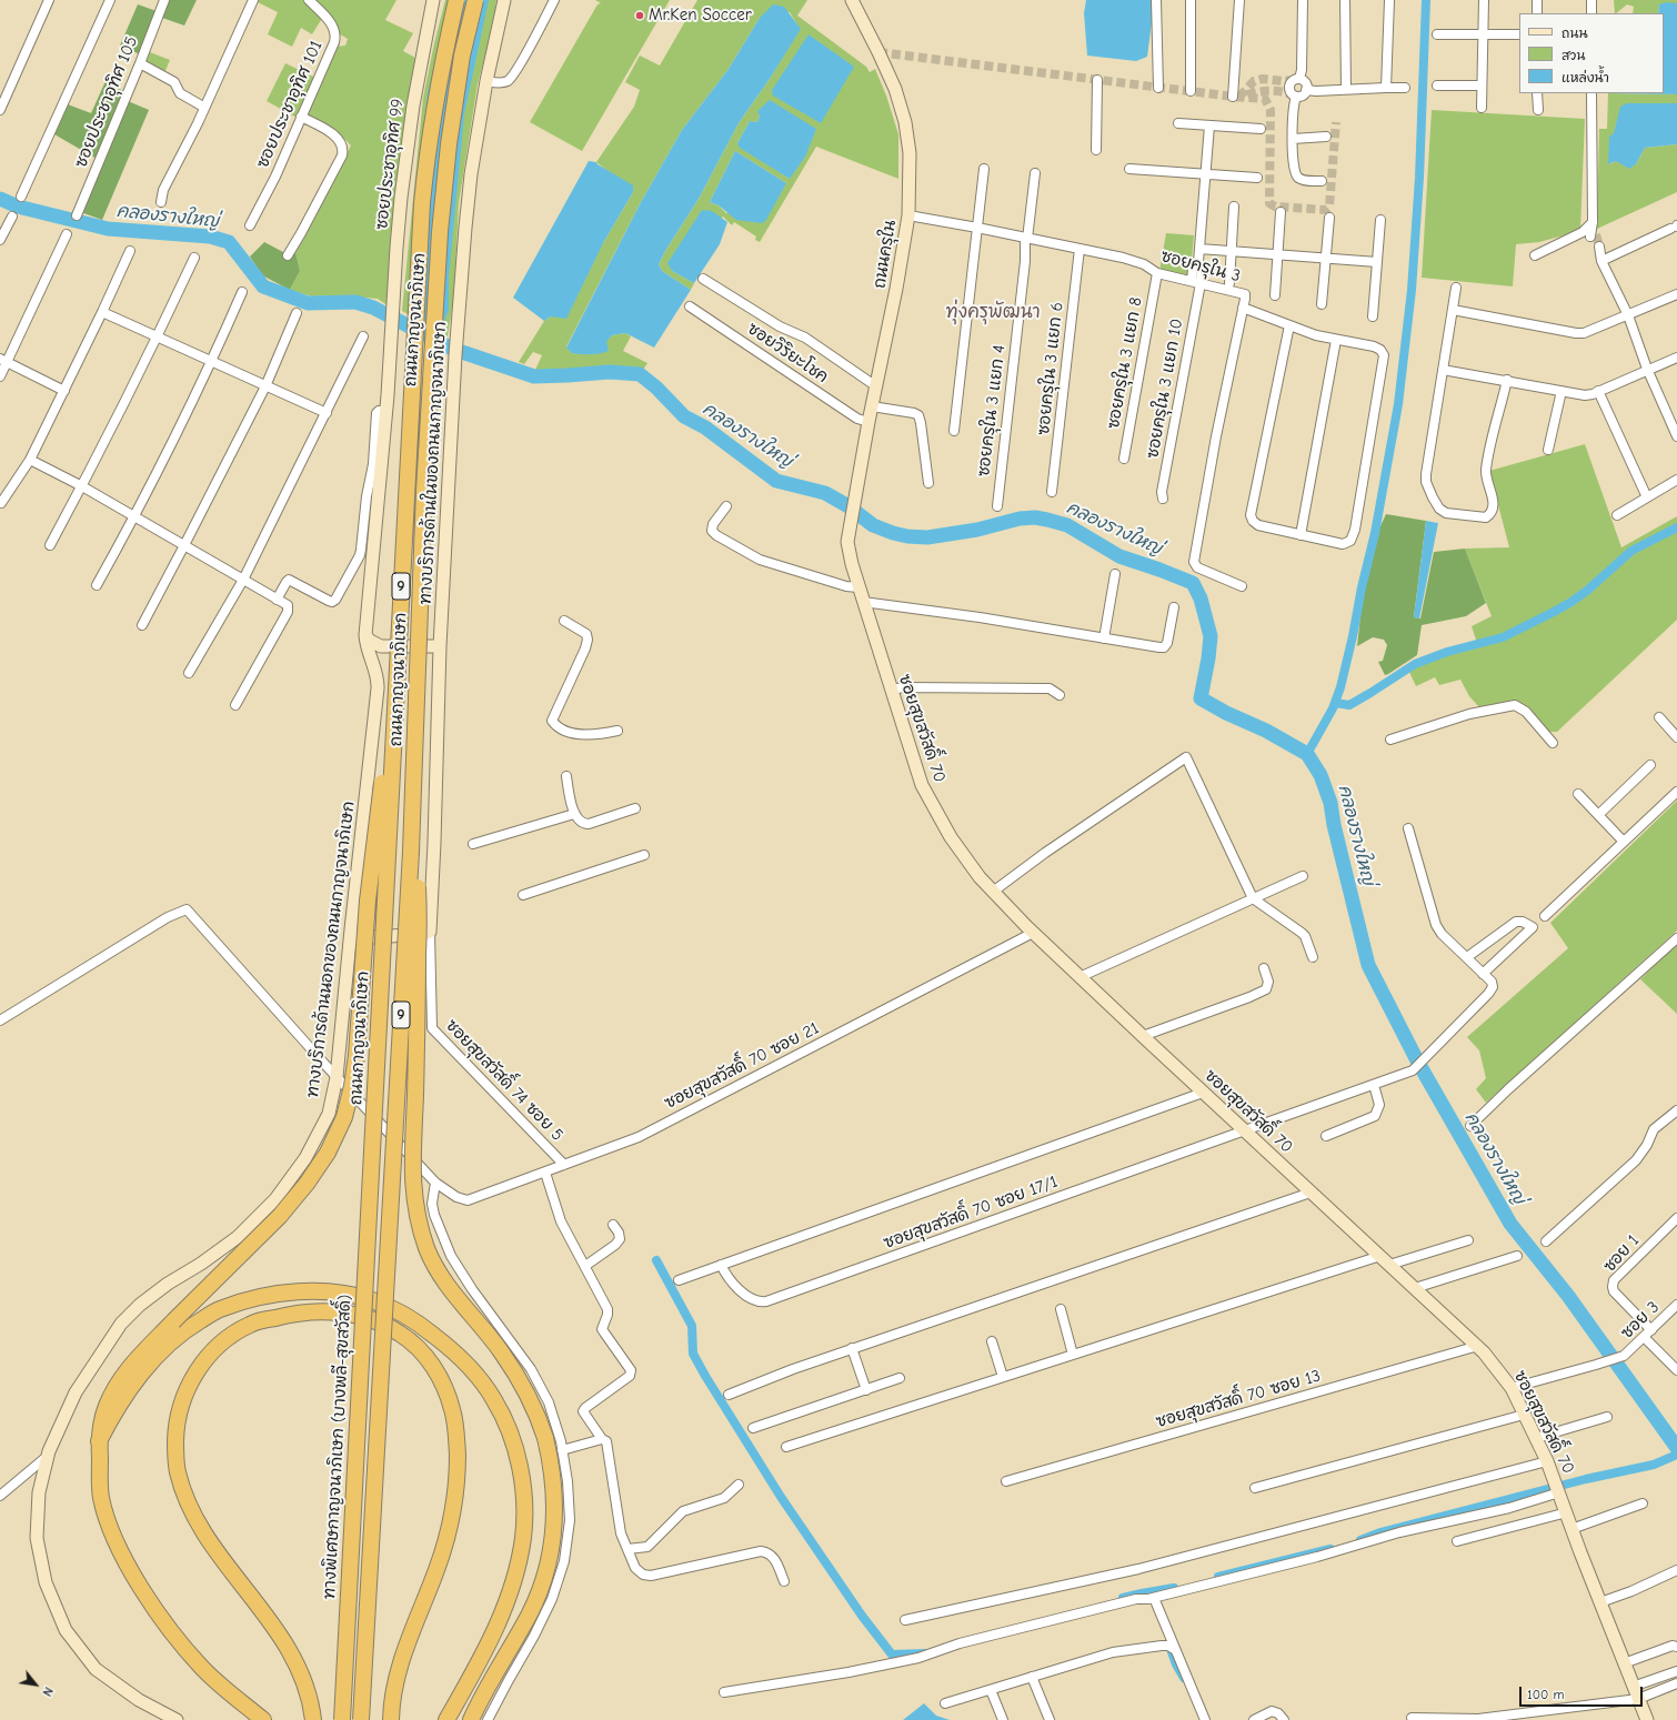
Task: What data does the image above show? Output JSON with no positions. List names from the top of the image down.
{
  "streets": {
    "highway": ["ถนนกาญจนาภิเษก", "9", "ทางพิเศษกาญจนาภิเษก (บางพลี-สุขสวัสดิ์)"],
    "main road": [
      "ซอยประชาอุทิศ 99",
      "ถนนครุใน",
      "ทางบริการด้านในของถนนกาญจนาภิเษก",
      "ซอยสุขสวัสดิ์ 70",
      "ทางบริการด้านนอกของถนนกาญจนาภิเษก"
    ],
    "street": [
      "ซอยประชาอุทิศ 105",
      "ซอยประชาอุทิศ 101",
      "ซอยครุใน 3",
      "ซอยวิริยะโชค",
      "ซอยครุใน 3 แยก 8",
      "ซอยครุใน 3 แยก 6",
      "ซอยครุใน 3 แยก 10",
      "ซอยครุใน 3 แยก 4",
      "ซอยสุขสวัสดิ์ 70 ซอย 21",
      "ซอยสุขสวัสดิ์ 74 ซอย 5",
      "ซอยสุขสวัสดิ์ 70 ซอย 17/1",
      "ซอย 1",
      "ซอย 3",
      "ซอยสุขสวัสดิ์ 70 ซอย 13"
    ]
  },
  "crossings": [
    ["ซอยประชาอุทิศ 99", "ทางบริการด้านนอกของถนนกาญจนาภิเษก"],
    ["ถนนครุใน", "ซอยครุใน 3"],
    ["ถนนครุใน", "ซอยวิริยะโชค"],
    ["ถนนครุใน", "ซอยสุขสวัสดิ์ 70"],
    ["ซอยครุใน 3", "ซอยครุใน 3 แยก 8"],
    ["ซอยครุใน 3", "ซอยครุใน 3 แยก 6"],
    ["ซอยครุใน 3", "ซอยครุใน 3 แยก 10"],
    ["ซอยครุใน 3", "ซอยครุใน 3 แยก 4"],
    ["ถนนกาญจนาภิเษก", "ทางพิเศษกาญจนาภิเษก (บางพลี-สุขสวัสดิ์)"],
    ["ทางบริการด้านในของถนนกาญจนาภิเษก", "ซอยสุขสวัสดิ์ 74 ซอย 5"],
    ["ซอยสุขสวัสดิ์ 70", "ซอยสุขสวัสดิ์ 70 ซอย 21"],
    ["ซอยสุขสวัสดิ์ 70", "ซอยสุขสวัสดิ์ 70 ซอย 17/1"],
    ["ซอยสุขสวัสดิ์ 70", "ซอย 3"],
    ["ซอยสุขสวัสดิ์ 70", "ซอยสุขสวัสดิ์ 70 ซอย 13"],
    ["ซอยสุขสวัสดิ์ 70 ซอย 21", "ซอยสุขสวัสดิ์ 74 ซอย 5"],
    ["ซอย 1", "ซอย 3"]
  ],
  "districts": ["ทุ่งครุพัฒนา"],
  "water": ["คลองรางใหญ่"],
  "places": ["Mr.Ken Soccer"],
  "legend": ["ถนน", "สวน", "แหล่งน้ำ"],
  "scale_bar": "100 m",
  "north": "bottom right"
}
